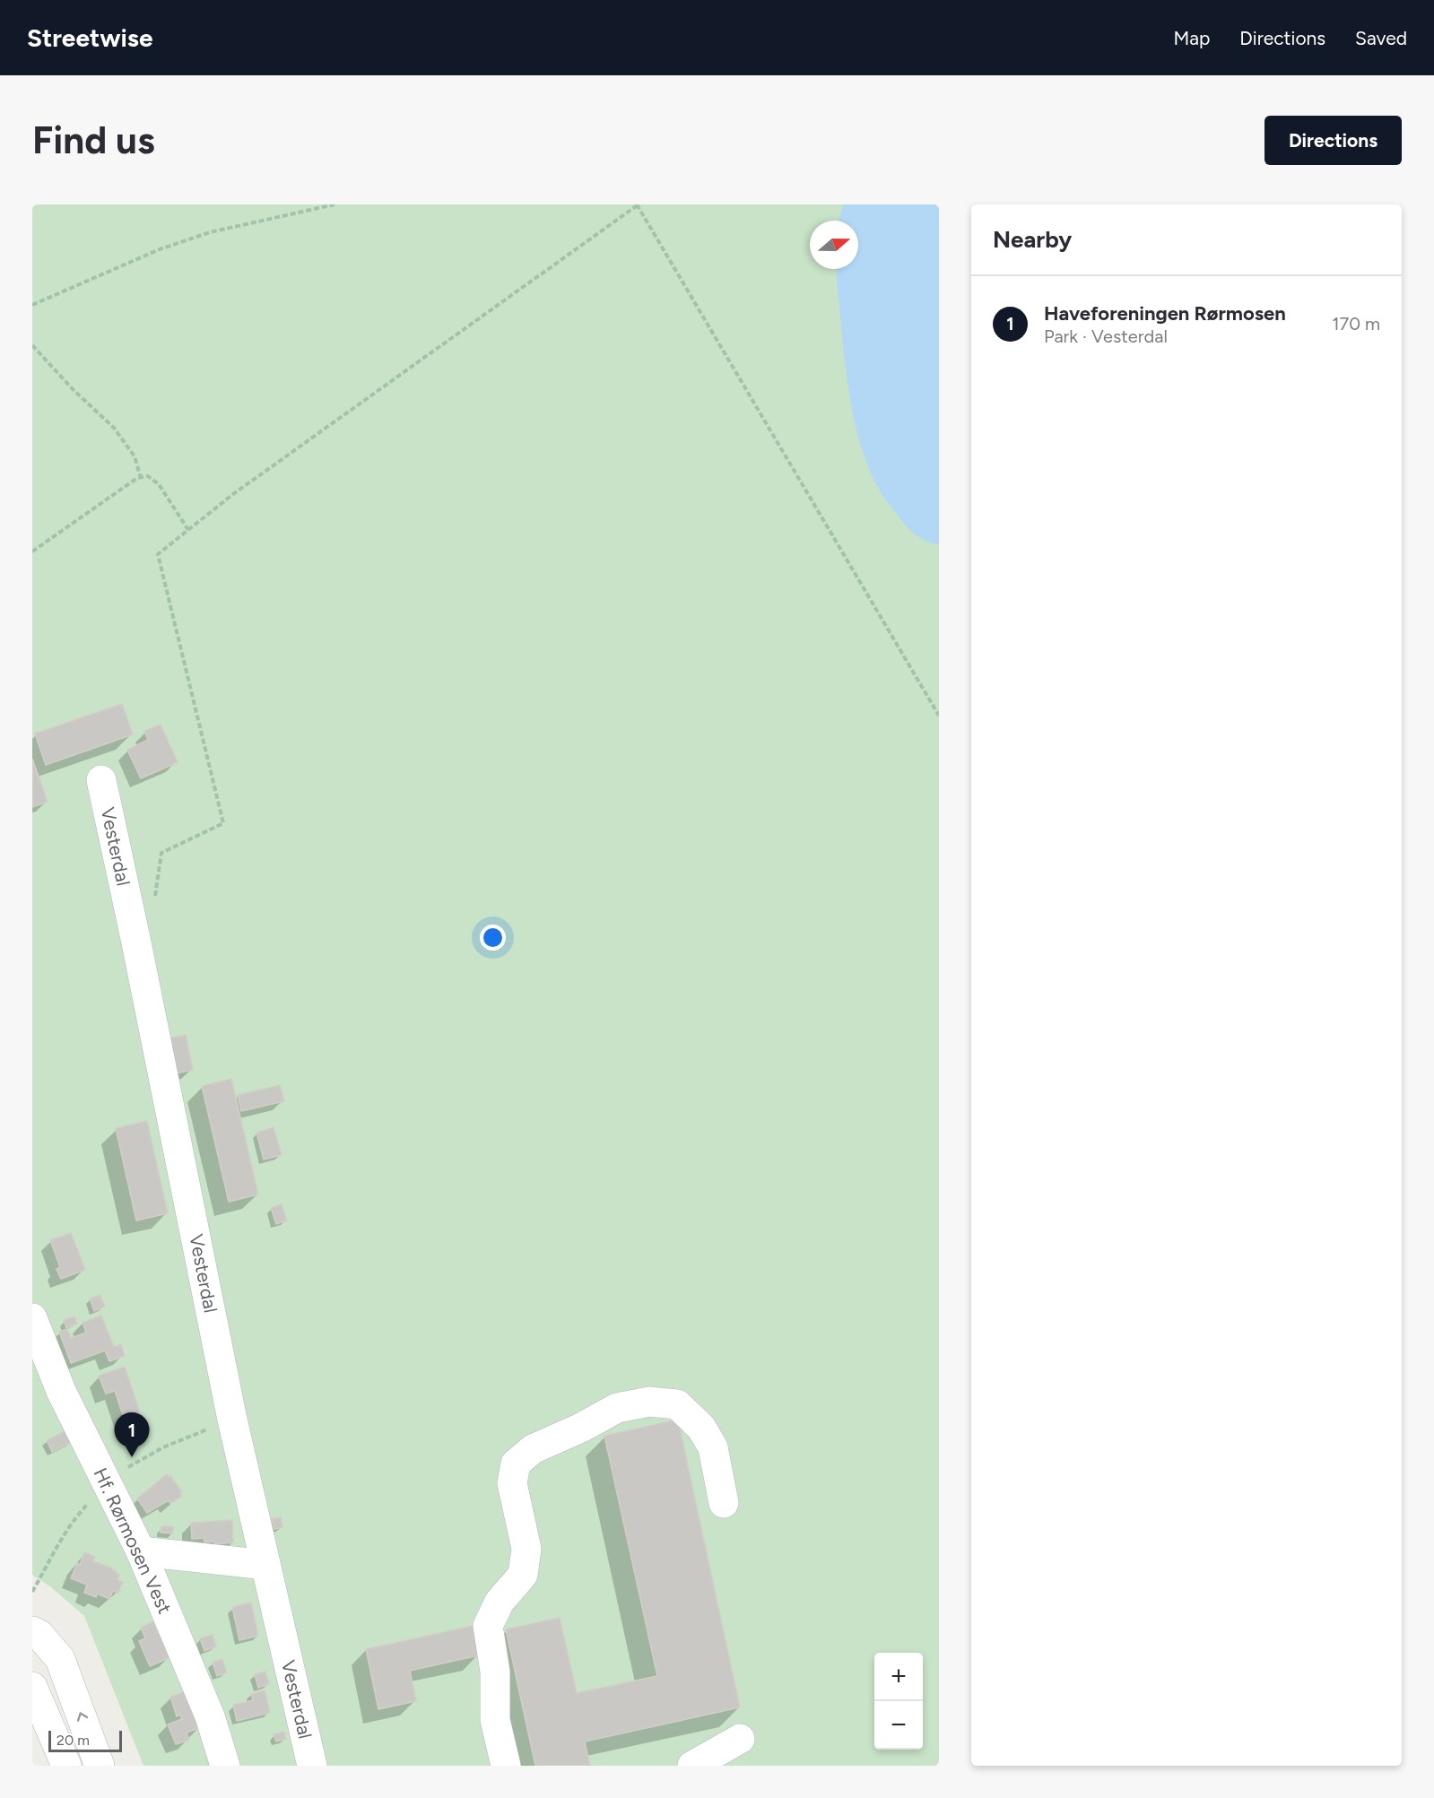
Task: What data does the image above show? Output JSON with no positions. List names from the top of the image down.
{
  "streets": {
    "street": ["Vesterdal", "Hf. Rørmosen Vest"]
  },
  "scale_bar": "20 m",
  "north": "right",
  "page": {
    "header": "Streetwise",
    "nav": ["Map", "Directions", "Saved"],
    "buttons": "Directions",
    "title": "Find us",
    "heading": "Nearby",
    "list": [
      {
        "mark": "1",
        "name": "Haveforeningen Rørmosen",
        "note": "Park · Vesterdal",
        "value": "170 m"
      }
    ],
    "pins": "1",
    "map_buttons": ["+", "−"],
    "scale": "20 m"
  }
}
